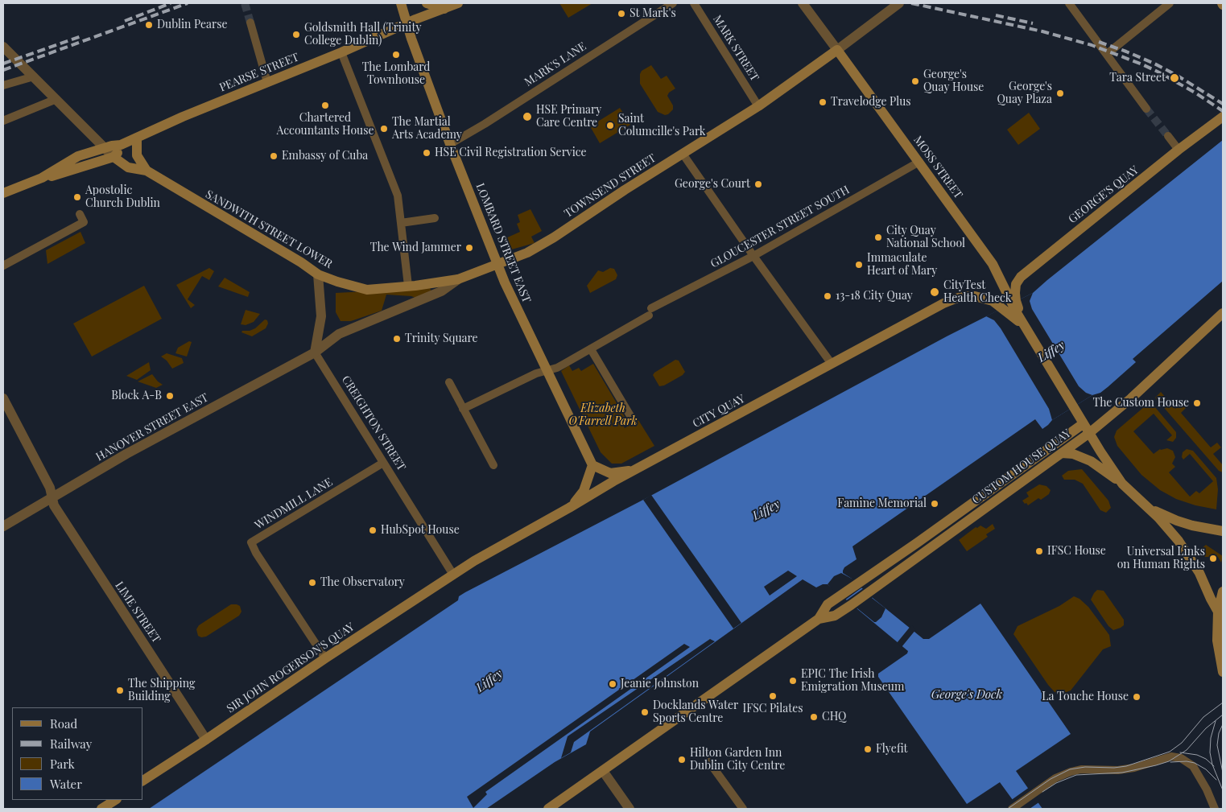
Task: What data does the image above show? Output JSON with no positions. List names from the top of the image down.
{
  "streets": {
    "main road": [
      "PEARSE STREET",
      "MOSS STREET",
      "TOWNSEND STREET",
      "GEORGE'S QUAY",
      "SANDWITH STREET LOWER",
      "LOMBARD STREET EAST",
      "CITY QUAY",
      "CUSTOM HOUSE QUAY",
      "SIR JOHN ROGERSON'S QUAY"
    ],
    "street": [
      "MARK STREET",
      "MARK'S LANE",
      "GLOUCESTER STREET SOUTH",
      "CREIGHTON STREET",
      "HANOVER STREET EAST",
      "WINDMILL LANE",
      "LIME STREET"
    ]
  },
  "crossings": [
    ["MARK STREET", "TOWNSEND STREET"],
    ["MARK'S LANE", "LOMBARD STREET EAST"],
    ["PEARSE STREET", "SANDWITH STREET LOWER"],
    ["PEARSE STREET", "LOMBARD STREET EAST"],
    ["MOSS STREET", "TOWNSEND STREET"],
    ["MOSS STREET", "GEORGE'S QUAY"],
    ["MOSS STREET", "GLOUCESTER STREET SOUTH"],
    ["MOSS STREET", "CITY QUAY"],
    ["TOWNSEND STREET", "SANDWITH STREET LOWER"],
    ["TOWNSEND STREET", "LOMBARD STREET EAST"],
    ["TOWNSEND STREET", "CREIGHTON STREET"],
    ["TOWNSEND STREET", "HANOVER STREET EAST"],
    ["GEORGE'S QUAY", "CITY QUAY"],
    ["GLOUCESTER STREET SOUTH", "LOMBARD STREET EAST"],
    ["CITY QUAY", "CREIGHTON STREET"],
    ["CITY QUAY", "SIR JOHN ROGERSON'S QUAY"],
    ["CREIGHTON STREET", "HANOVER STREET EAST"],
    ["CREIGHTON STREET", "WINDMILL LANE"],
    ["CREIGHTON STREET", "SIR JOHN ROGERSON'S QUAY"],
    ["HANOVER STREET EAST", "LIME STREET"],
    ["WINDMILL LANE", "SIR JOHN ROGERSON'S QUAY"],
    ["LIME STREET", "SIR JOHN ROGERSON'S QUAY"]
  ],
  "water": ["Liffey", "George's Dock"],
  "parks": ["Elizabeth O'Farrell Park"],
  "places": [
    "St Mark's",
    "Dublin Pearse",
    "Goldsmith Hall (Trinity College Dublin)",
    "The Lombard Townhouse",
    "Tara Street",
    "George's Quay House",
    "George's Quay Plaza",
    "Travelodge Plus",
    "Chartered Accountants House",
    "HSE Primary Care Centre",
    "Saint Columcille's Park",
    "The Martial Arts Academy",
    "HSE Civil Registration Service",
    "Embassy of Cuba",
    "George's Court",
    "Apostolic Church Dublin",
    "City Quay National School",
    "The Wind Jammer",
    "Immaculate Heart of Mary",
    "CityTest Health Check",
    "13-18 City Quay",
    "Trinity Square",
    "Block A-B",
    "The Custom House",
    "Famine Memorial",
    "HubSpot House",
    "IFSC House",
    "Universal Links on Human Rights",
    "The Observatory",
    "EPIC The Irish Emigration Museum",
    "Jeanie Johnston",
    "The Shipping Building",
    "IFSC Pilates",
    "La Touche House",
    "Docklands Water Sports Centre",
    "CHQ",
    "Flyefit",
    "Hilton Garden Inn Dublin City Centre"
  ],
  "legend": [
    "Road",
    "Railway",
    "Park",
    "Water"
  ]
}
